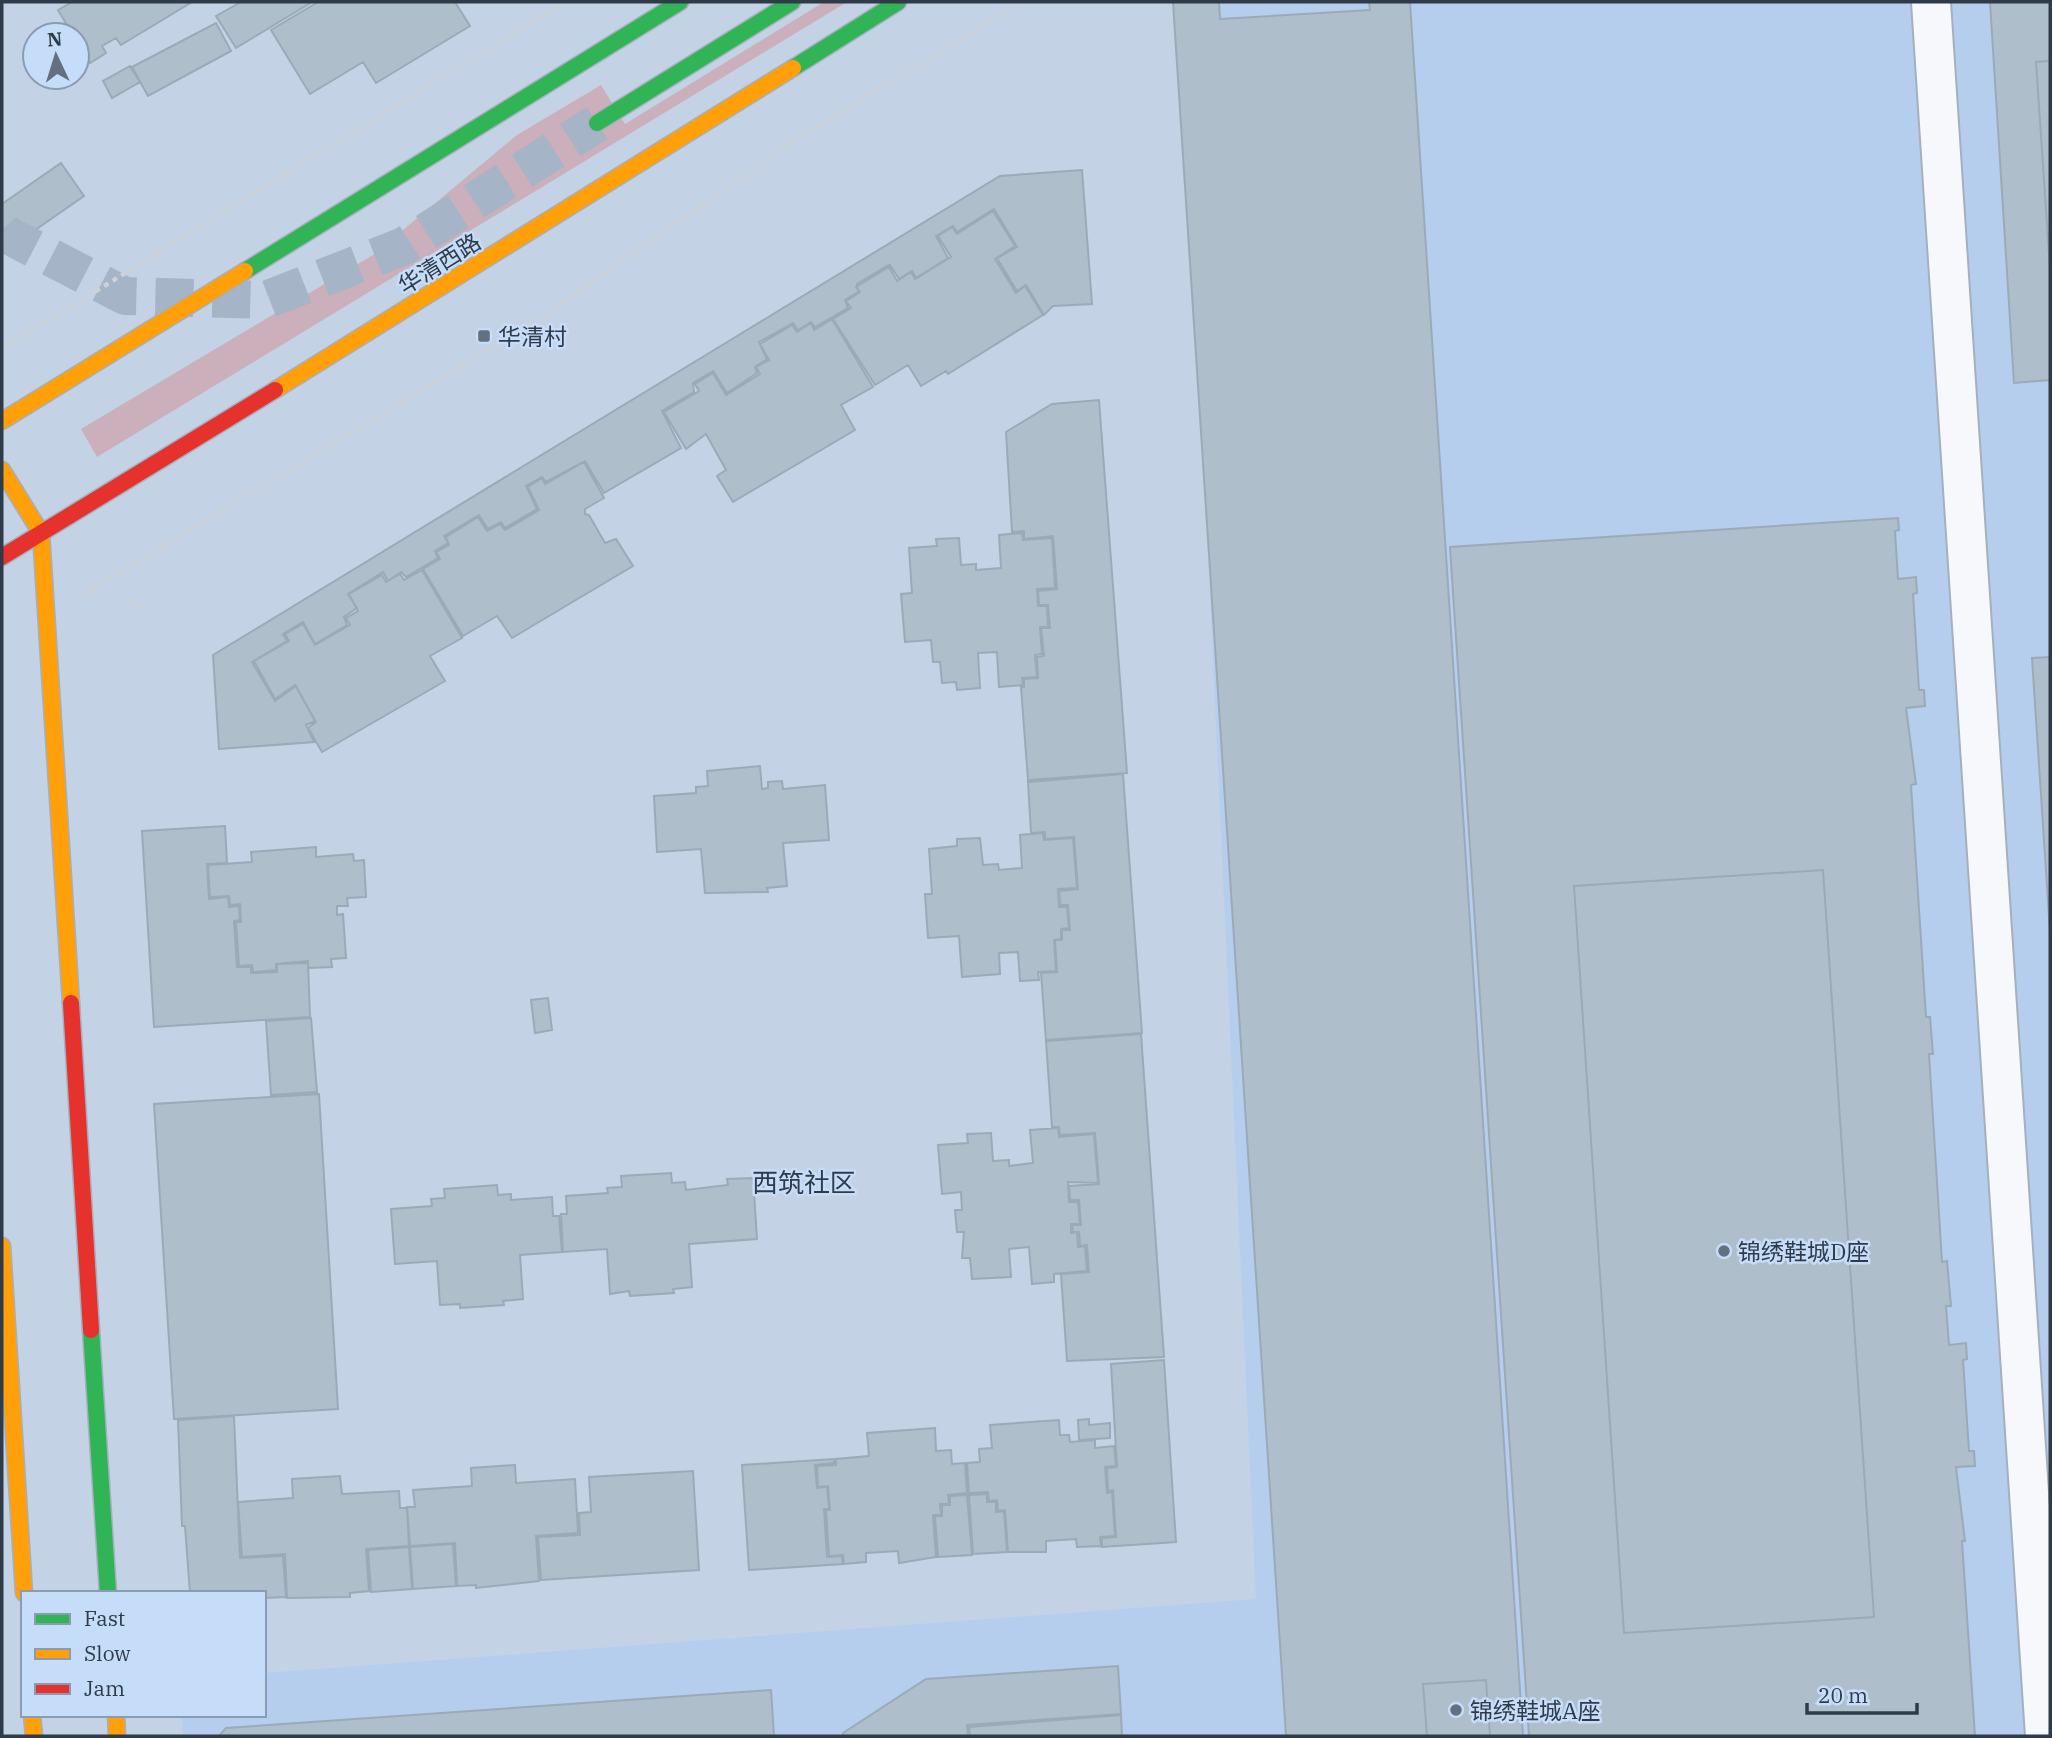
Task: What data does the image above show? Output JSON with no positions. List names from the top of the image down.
{
  "streets": {
    "main road": ["华清西路"]
  },
  "districts": ["西筑社区"],
  "places": {
    "transit": ["华清村"],
    "other": ["锦绣鞋城D座", "锦绣鞋城A座"]
  },
  "legend": ["Fast", "Slow", "Jam"],
  "scale_bar": "20 m",
  "north": "top"
}
